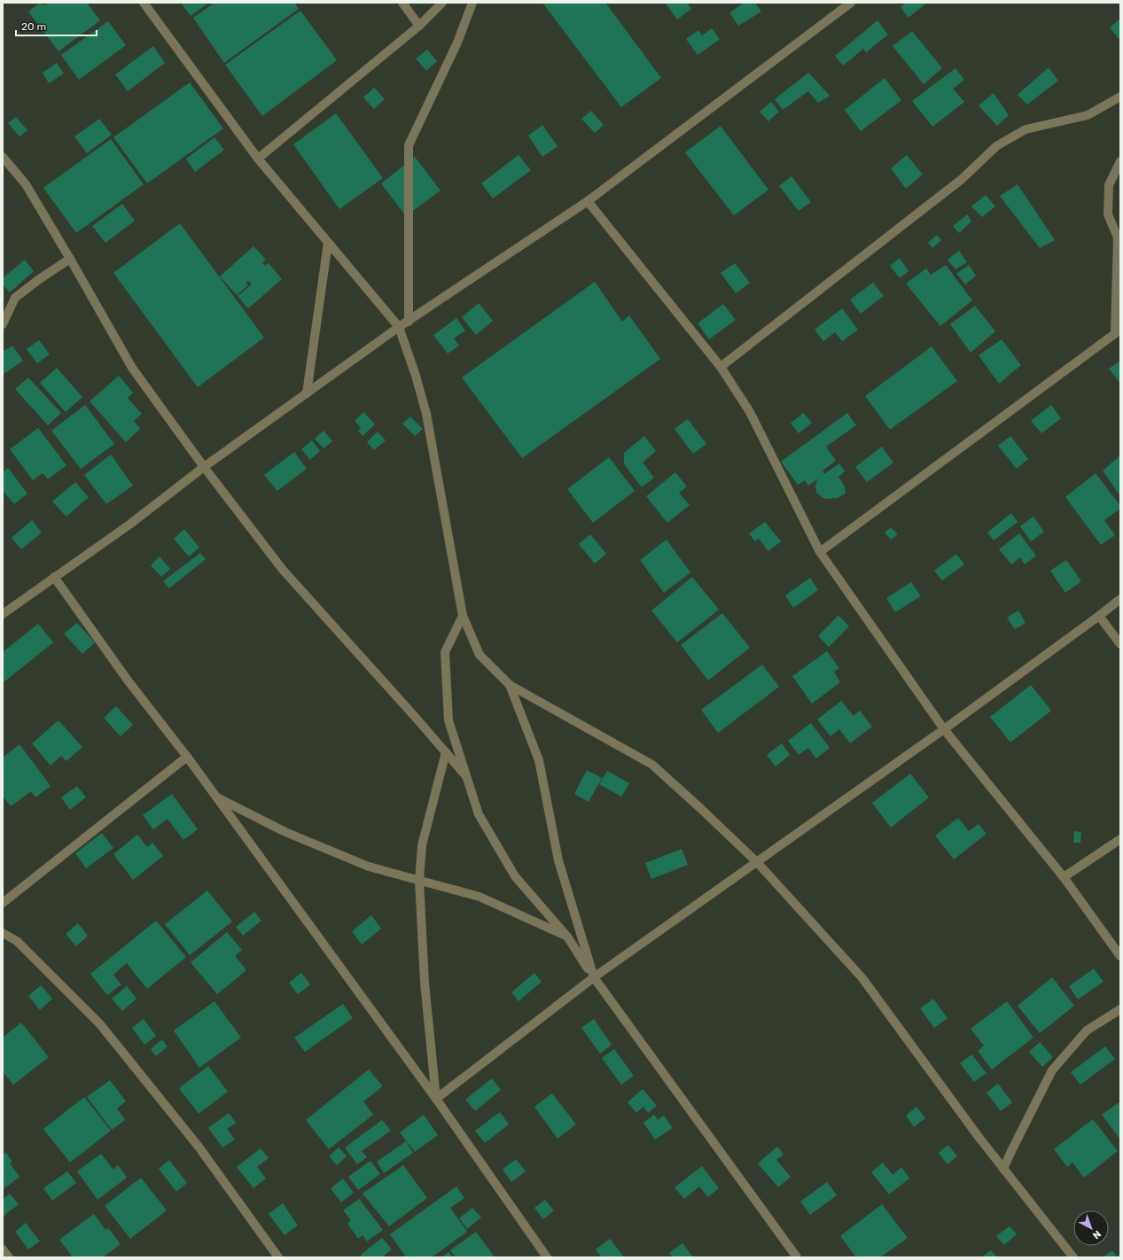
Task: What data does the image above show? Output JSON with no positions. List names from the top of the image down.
{
  "scale_bar": "20 m",
  "north": "bottom right"
}
